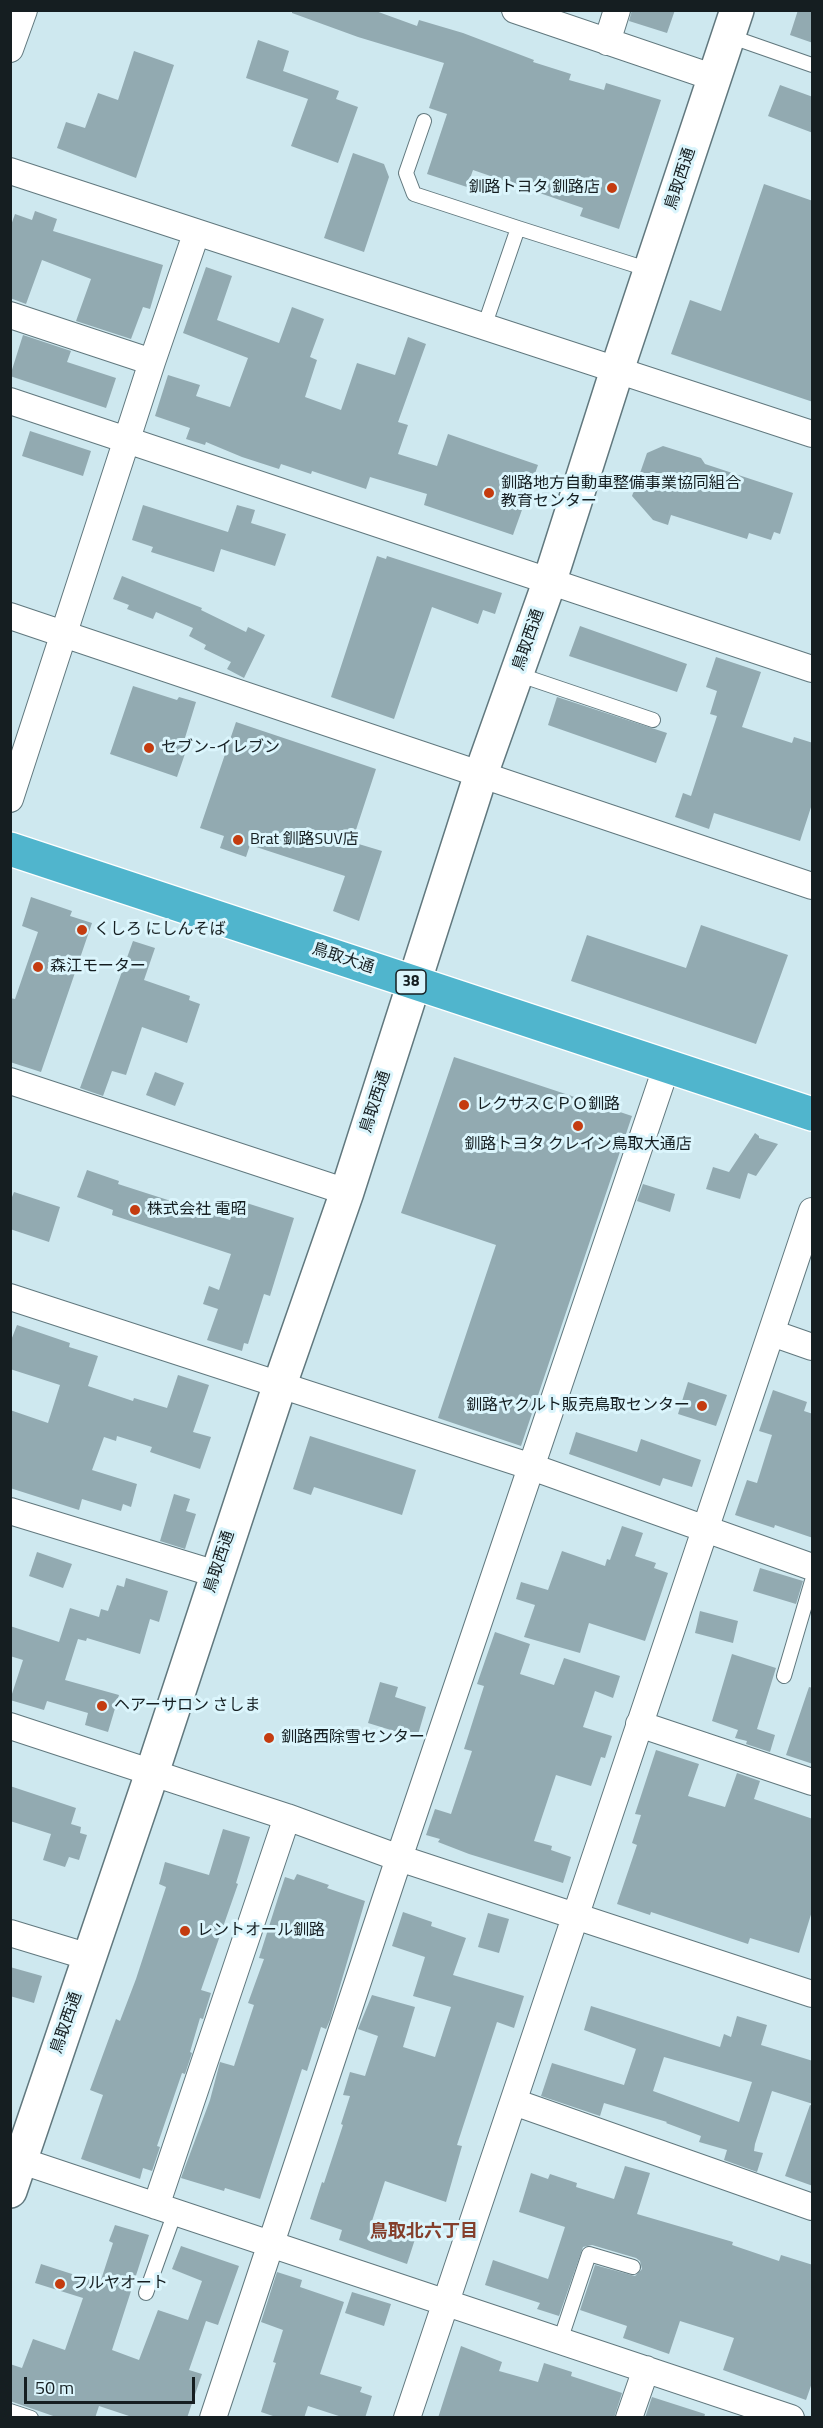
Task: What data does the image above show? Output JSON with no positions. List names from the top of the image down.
{
  "streets": {
    "highway": ["鳥取大通", "38"],
    "street": ["鳥取西通"]
  },
  "crossings": [
    ["鳥取西通", "鳥取大通"]
  ],
  "districts": ["鳥取北六丁目"],
  "places": [
    "釧路トヨタ 釧路店",
    "釧路地方自動車整備事業協同組合 教育センター",
    "セブン-イレブン",
    "Brat 釧路SUV店",
    "くしろ にしんそば",
    "森江モーター",
    "レクサスＣＰＯ釧路",
    "釧路トヨタ クレイン鳥取大通店",
    "株式会社 電昭",
    "釧路ヤクルト販売鳥取センター",
    "ヘアーサロン さしま",
    "釧路西除雪センター",
    "レントオール釧路",
    "フルヤオート"
  ],
  "scale_bar": "50 m"
}
